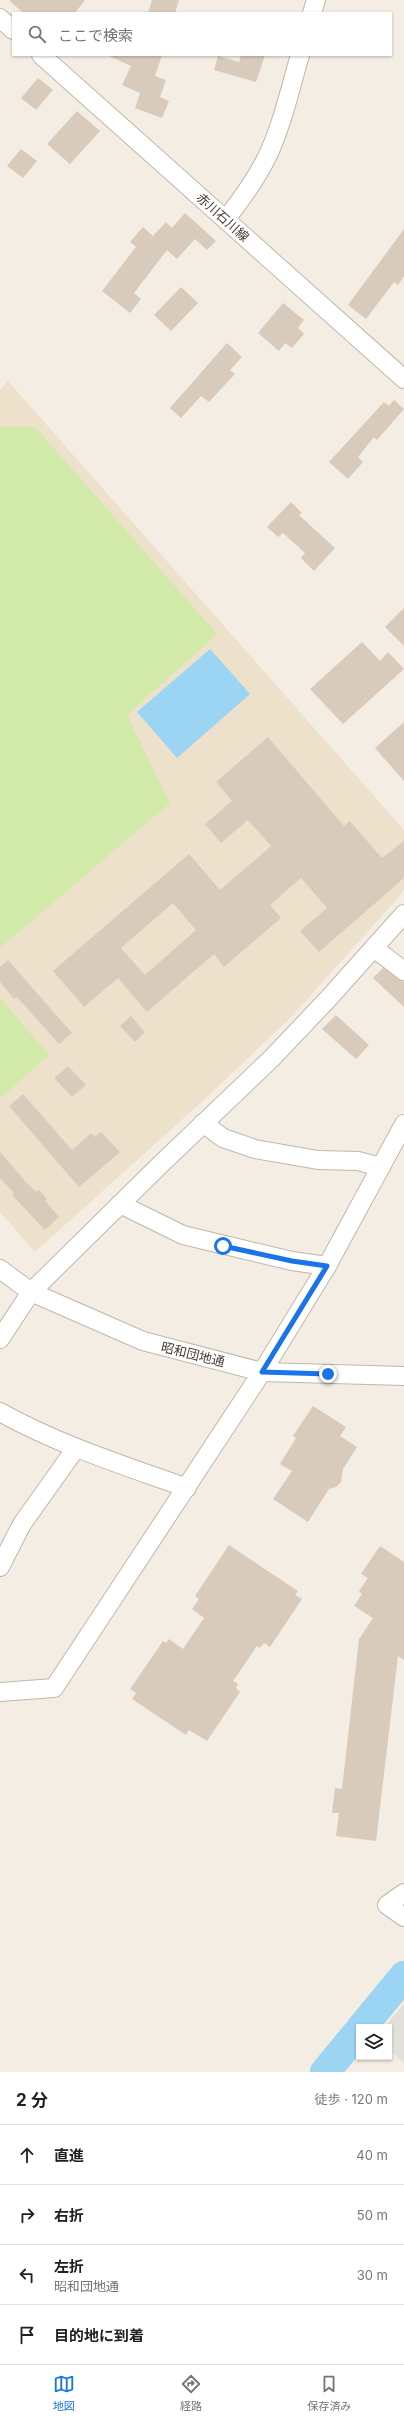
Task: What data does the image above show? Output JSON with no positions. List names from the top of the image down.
{
  "streets": {
    "street": ["赤川石川線", "昭和団地通"]
  },
  "page": {
    "search": "ここで検索",
    "heading": ["2 分", "徒歩 · 120 m"],
    "list": [
      ["直進", "40 m"],
      ["右折", "50 m"],
      ["左折", "昭和団地通", "30 m"],
      "目的地に到着"
    ],
    "nav": ["地図", "経路", "保存済み"]
  }
}
